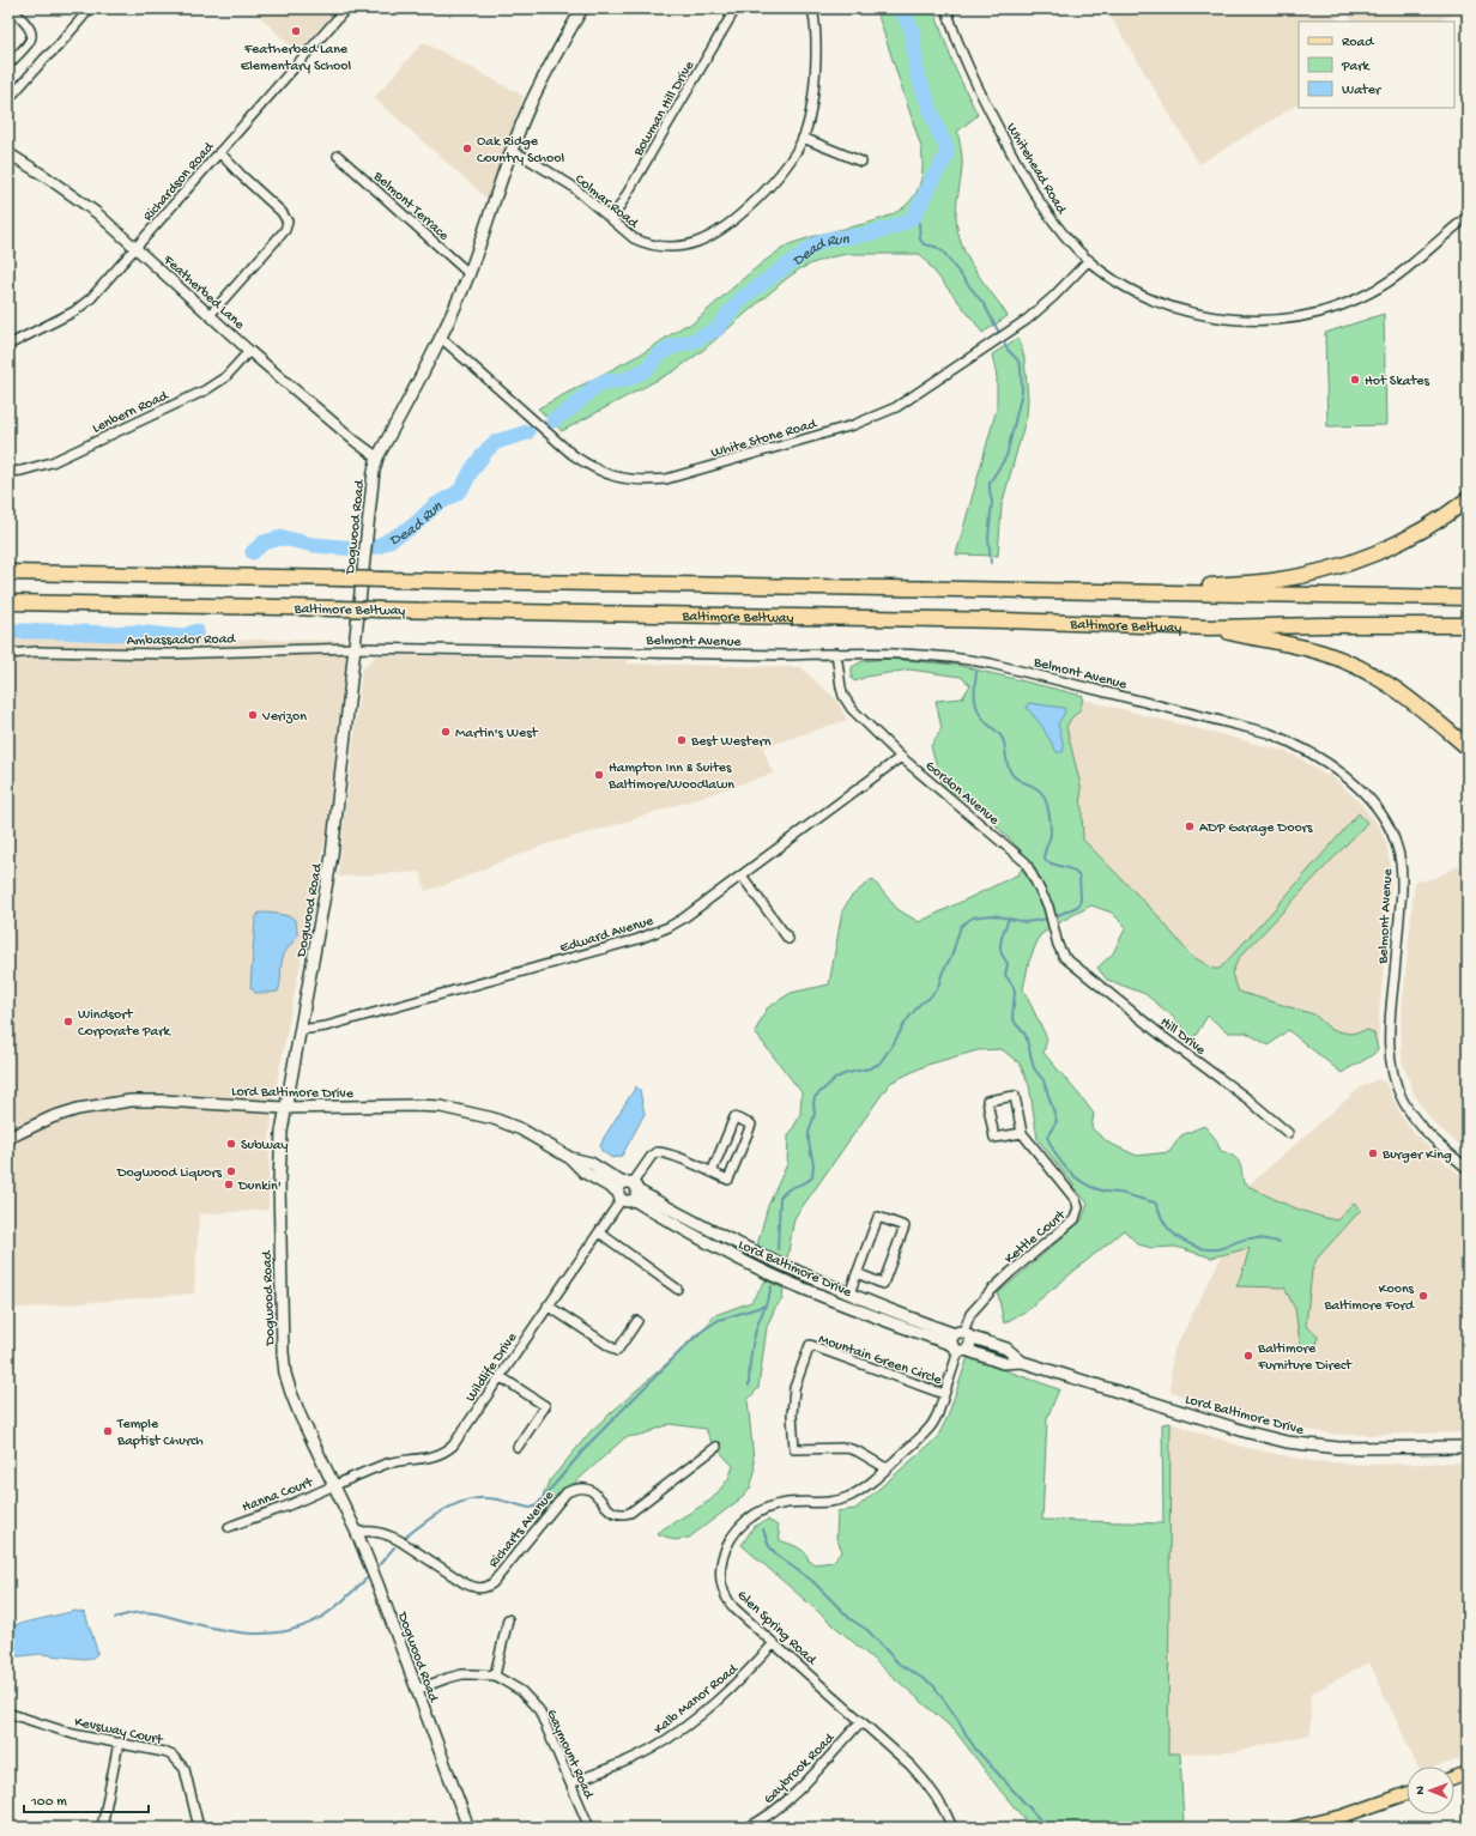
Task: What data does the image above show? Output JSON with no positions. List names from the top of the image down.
{
  "streets": {
    "highway": ["Baltimore Beltway"],
    "main road": ["Dogwood Road", "Lord Baltimore Drive"],
    "street": [
      "Bowman Hill Drive",
      "Whitehead Road",
      "Richardson Road",
      "Colmar Road",
      "Belmont Terrace",
      "Featherbed Lane",
      "Lenbern Road",
      "White Stone Road",
      "Ambassador Road",
      "Belmont Avenue",
      "Gordon Avenue",
      "Edward Avenue",
      "Hill Drive",
      "Kettle Court",
      "Mountain Green Circle",
      "Wildlife Drive",
      "Hanna Court",
      "Richarts Avenue",
      "Glen Spring Road",
      "Kalb Manor Road",
      "Kevsway Court",
      "Gaymount Road",
      "Gaybrook Road"
    ]
  },
  "crossings": [
    ["Bowman Hill Drive", "Colmar Road"],
    ["Whitehead Road", "White Stone Road"],
    ["Richardson Road", "Featherbed Lane"],
    ["Colmar Road", "Dogwood Road"],
    ["Belmont Terrace", "Dogwood Road"],
    ["Featherbed Lane", "Lenbern Road"],
    ["Featherbed Lane", "Dogwood Road"],
    ["White Stone Road", "Dogwood Road"],
    ["Dogwood Road", "Ambassador Road"],
    ["Dogwood Road", "Belmont Avenue"],
    ["Dogwood Road", "Edward Avenue"],
    ["Dogwood Road", "Lord Baltimore Drive"],
    ["Dogwood Road", "Wildlife Drive"],
    ["Dogwood Road", "Hanna Court"],
    ["Dogwood Road", "Richarts Avenue"],
    ["Dogwood Road", "Gaymount Road"],
    ["Ambassador Road", "Belmont Avenue"],
    ["Belmont Avenue", "Gordon Avenue"],
    ["Gordon Avenue", "Edward Avenue"],
    ["Gordon Avenue", "Hill Drive"],
    ["Lord Baltimore Drive", "Kettle Court"],
    ["Lord Baltimore Drive", "Wildlife Drive"],
    ["Lord Baltimore Drive", "Glen Spring Road"],
    ["Mountain Green Circle", "Glen Spring Road"],
    ["Wildlife Drive", "Hanna Court"],
    ["Glen Spring Road", "Kalb Manor Road"],
    ["Glen Spring Road", "Gaybrook Road"],
    ["Kalb Manor Road", "Gaymount Road"]
  ],
  "water": ["Dead Run"],
  "places": [
    "Featherbed Lane Elementary School",
    "Oak Ridge Country School",
    "Hot Skates",
    "Verizon",
    "Martin's West",
    "Best Western",
    "Hampton Inn & Suites Baltimore/Woodlawn",
    "ADP Garage Doors",
    "Windsort Corporate Park",
    "Subway",
    "Burger King",
    "Dogwood Liquors",
    "Dunkin'",
    "Koons Baltimore Ford",
    "Baltimore Furniture Direct",
    "Temple Baptist Church"
  ],
  "legend": ["Road", "Park", "Water"],
  "scale_bar": "100 m",
  "north": "left"
}
